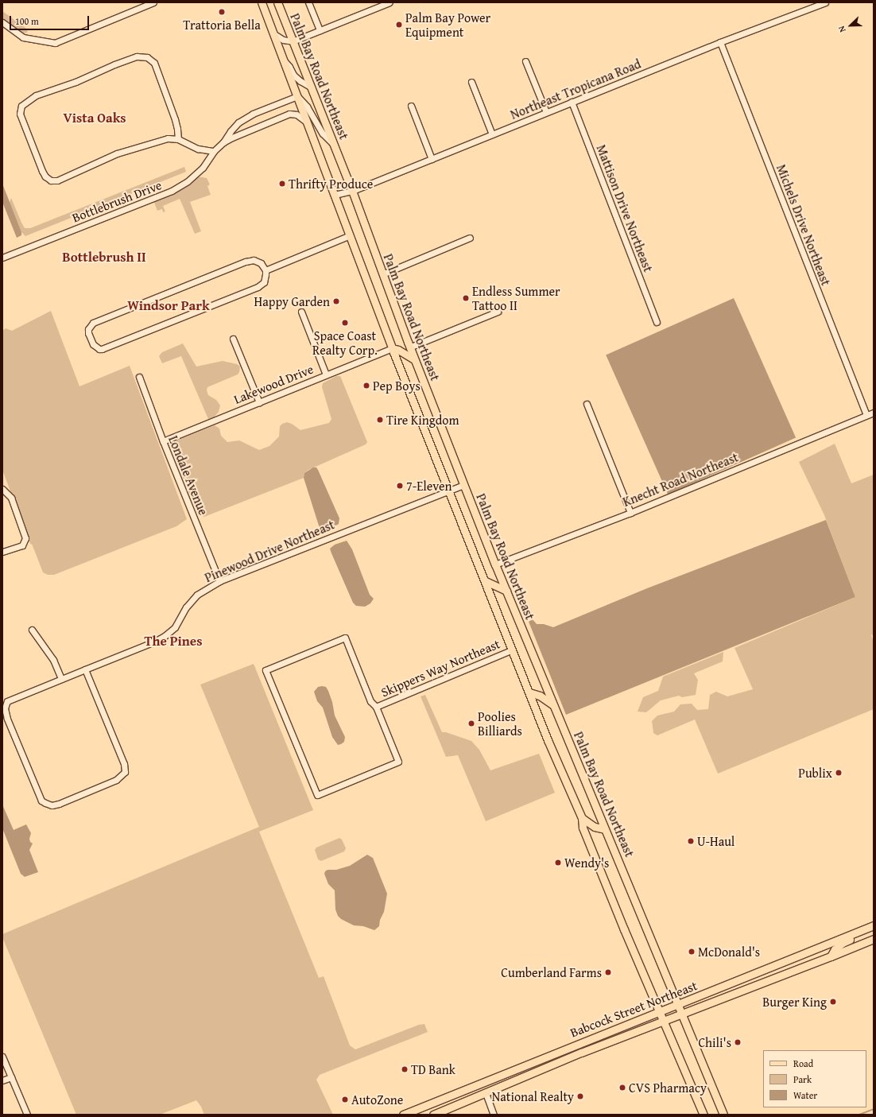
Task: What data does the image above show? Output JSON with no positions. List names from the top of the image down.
{
  "streets": {
    "main road": ["Palm Bay Road Northeast", "Babcock Street Northeast"],
    "street": [
      "Northeast Tropicana Road",
      "Bottlebrush Drive",
      "Mattison Drive Northeast",
      "Michels Drive Northeast",
      "Lakewood Drive",
      "Londale Avenue",
      "Knecht Road Northeast",
      "Pinewood Drive Northeast",
      "Skippers Way Northeast"
    ]
  },
  "crossings": [
    ["Palm Bay Road Northeast", "Northeast Tropicana Road"],
    ["Palm Bay Road Northeast", "Bottlebrush Drive"],
    ["Palm Bay Road Northeast", "Lakewood Drive"],
    ["Palm Bay Road Northeast", "Knecht Road Northeast"],
    ["Palm Bay Road Northeast", "Pinewood Drive Northeast"],
    ["Palm Bay Road Northeast", "Skippers Way Northeast"],
    ["Palm Bay Road Northeast", "Babcock Street Northeast"],
    ["Northeast Tropicana Road", "Mattison Drive Northeast"],
    ["Northeast Tropicana Road", "Michels Drive Northeast"],
    ["Michels Drive Northeast", "Knecht Road Northeast"],
    ["Lakewood Drive", "Londale Avenue"],
    ["Londale Avenue", "Pinewood Drive Northeast"]
  ],
  "districts": [
    "Vista Oaks",
    "Bottlebrush II",
    "Windsor Park",
    "The Pines"
  ],
  "places": [
    "Trattoria Bella",
    "Palm Bay Power Equipment",
    "Thrifty Produce",
    "Endless Summer Tattoo II",
    "Happy Garden",
    "Space Coast Realty Corp.",
    "Pep Boys",
    "Tire Kingdom",
    "7-Eleven",
    "Poolies Billiards",
    "Publix",
    "U-Haul",
    "Wendy's",
    "McDonald's",
    "Cumberland Farms",
    "Burger King",
    "Chili's",
    "TD Bank",
    "CVS Pharmacy",
    "National Realty",
    "AutoZone"
  ],
  "legend": ["Road", "Park", "Water"],
  "scale_bar": "100 m",
  "north": "bottom left"
}
